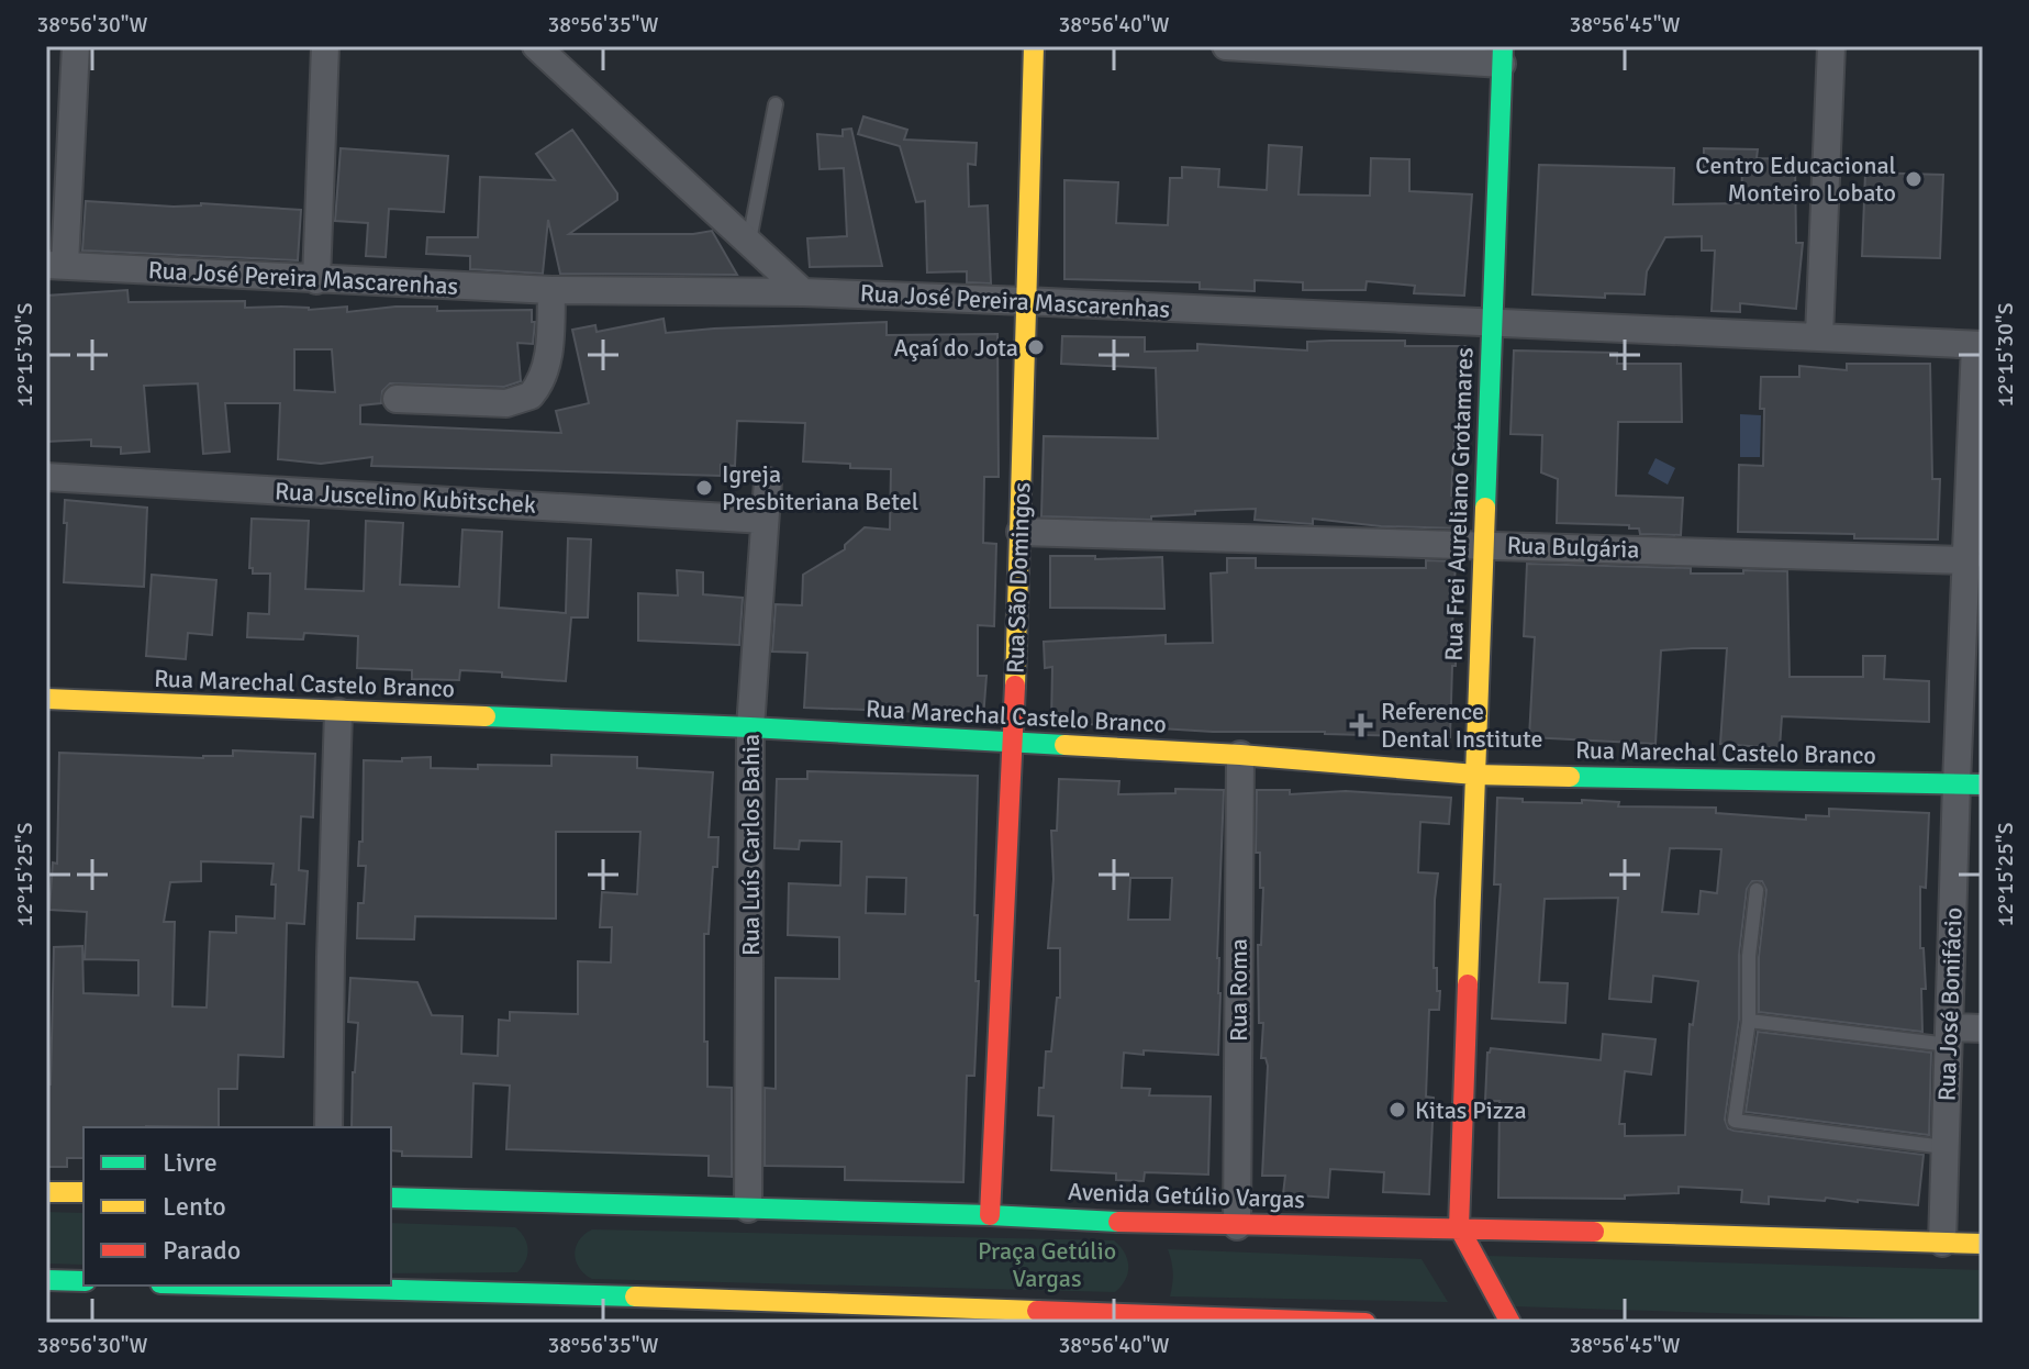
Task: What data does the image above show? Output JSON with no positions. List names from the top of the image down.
{
  "streets": {
    "street": [
      "Rua José Pereira Mascarenhas",
      "Rua Juscelino Kubitschek",
      "Rua Frei Aureliano Grotamares",
      "Rua Bulgária",
      "Rua São Domingos",
      "Rua Marechal Castelo Branco",
      "Rua Luís Carlos Bahia",
      "Rua Roma",
      "Rua José Bonifácio",
      "Avenida Getúlio Vargas"
    ]
  },
  "crossings": [
    ["Rua José Pereira Mascarenhas", "Rua Frei Aureliano Grotamares"],
    ["Rua José Pereira Mascarenhas", "Rua São Domingos"],
    ["Rua José Pereira Mascarenhas", "Rua José Bonifácio"],
    ["Rua Juscelino Kubitschek", "Rua Luís Carlos Bahia"],
    ["Rua Frei Aureliano Grotamares", "Rua Bulgária"],
    ["Rua Frei Aureliano Grotamares", "Rua Marechal Castelo Branco"],
    ["Rua Frei Aureliano Grotamares", "Avenida Getúlio Vargas"],
    ["Rua Bulgária", "Rua São Domingos"],
    ["Rua Bulgária", "Rua José Bonifácio"],
    ["Rua São Domingos", "Rua Marechal Castelo Branco"],
    ["Rua São Domingos", "Avenida Getúlio Vargas"],
    ["Rua Marechal Castelo Branco", "Rua Luís Carlos Bahia"],
    ["Rua Marechal Castelo Branco", "Rua Roma"],
    ["Rua Marechal Castelo Branco", "Rua José Bonifácio"],
    ["Rua Luís Carlos Bahia", "Avenida Getúlio Vargas"],
    ["Rua Roma", "Avenida Getúlio Vargas"],
    ["Rua José Bonifácio", "Avenida Getúlio Vargas"]
  ],
  "parks": ["Praça Getúlio Vargas"],
  "places": {
    "other": [
      "Centro Educacional Monteiro Lobato",
      "Açaí do Jota",
      "Igreja Presbiteriana Betel",
      "Kitas Pizza"
    ],
    "health": ["Reference Dental Institute"]
  },
  "legend": ["Livre", "Lento", "Parado"],
  "coordinates": [
    "38°56'30\"W",
    "38°56'35\"W",
    "38°56'40\"W",
    "38°56'45\"W",
    "12°15'30\"S",
    "12°15'25\"S"
  ]
}
